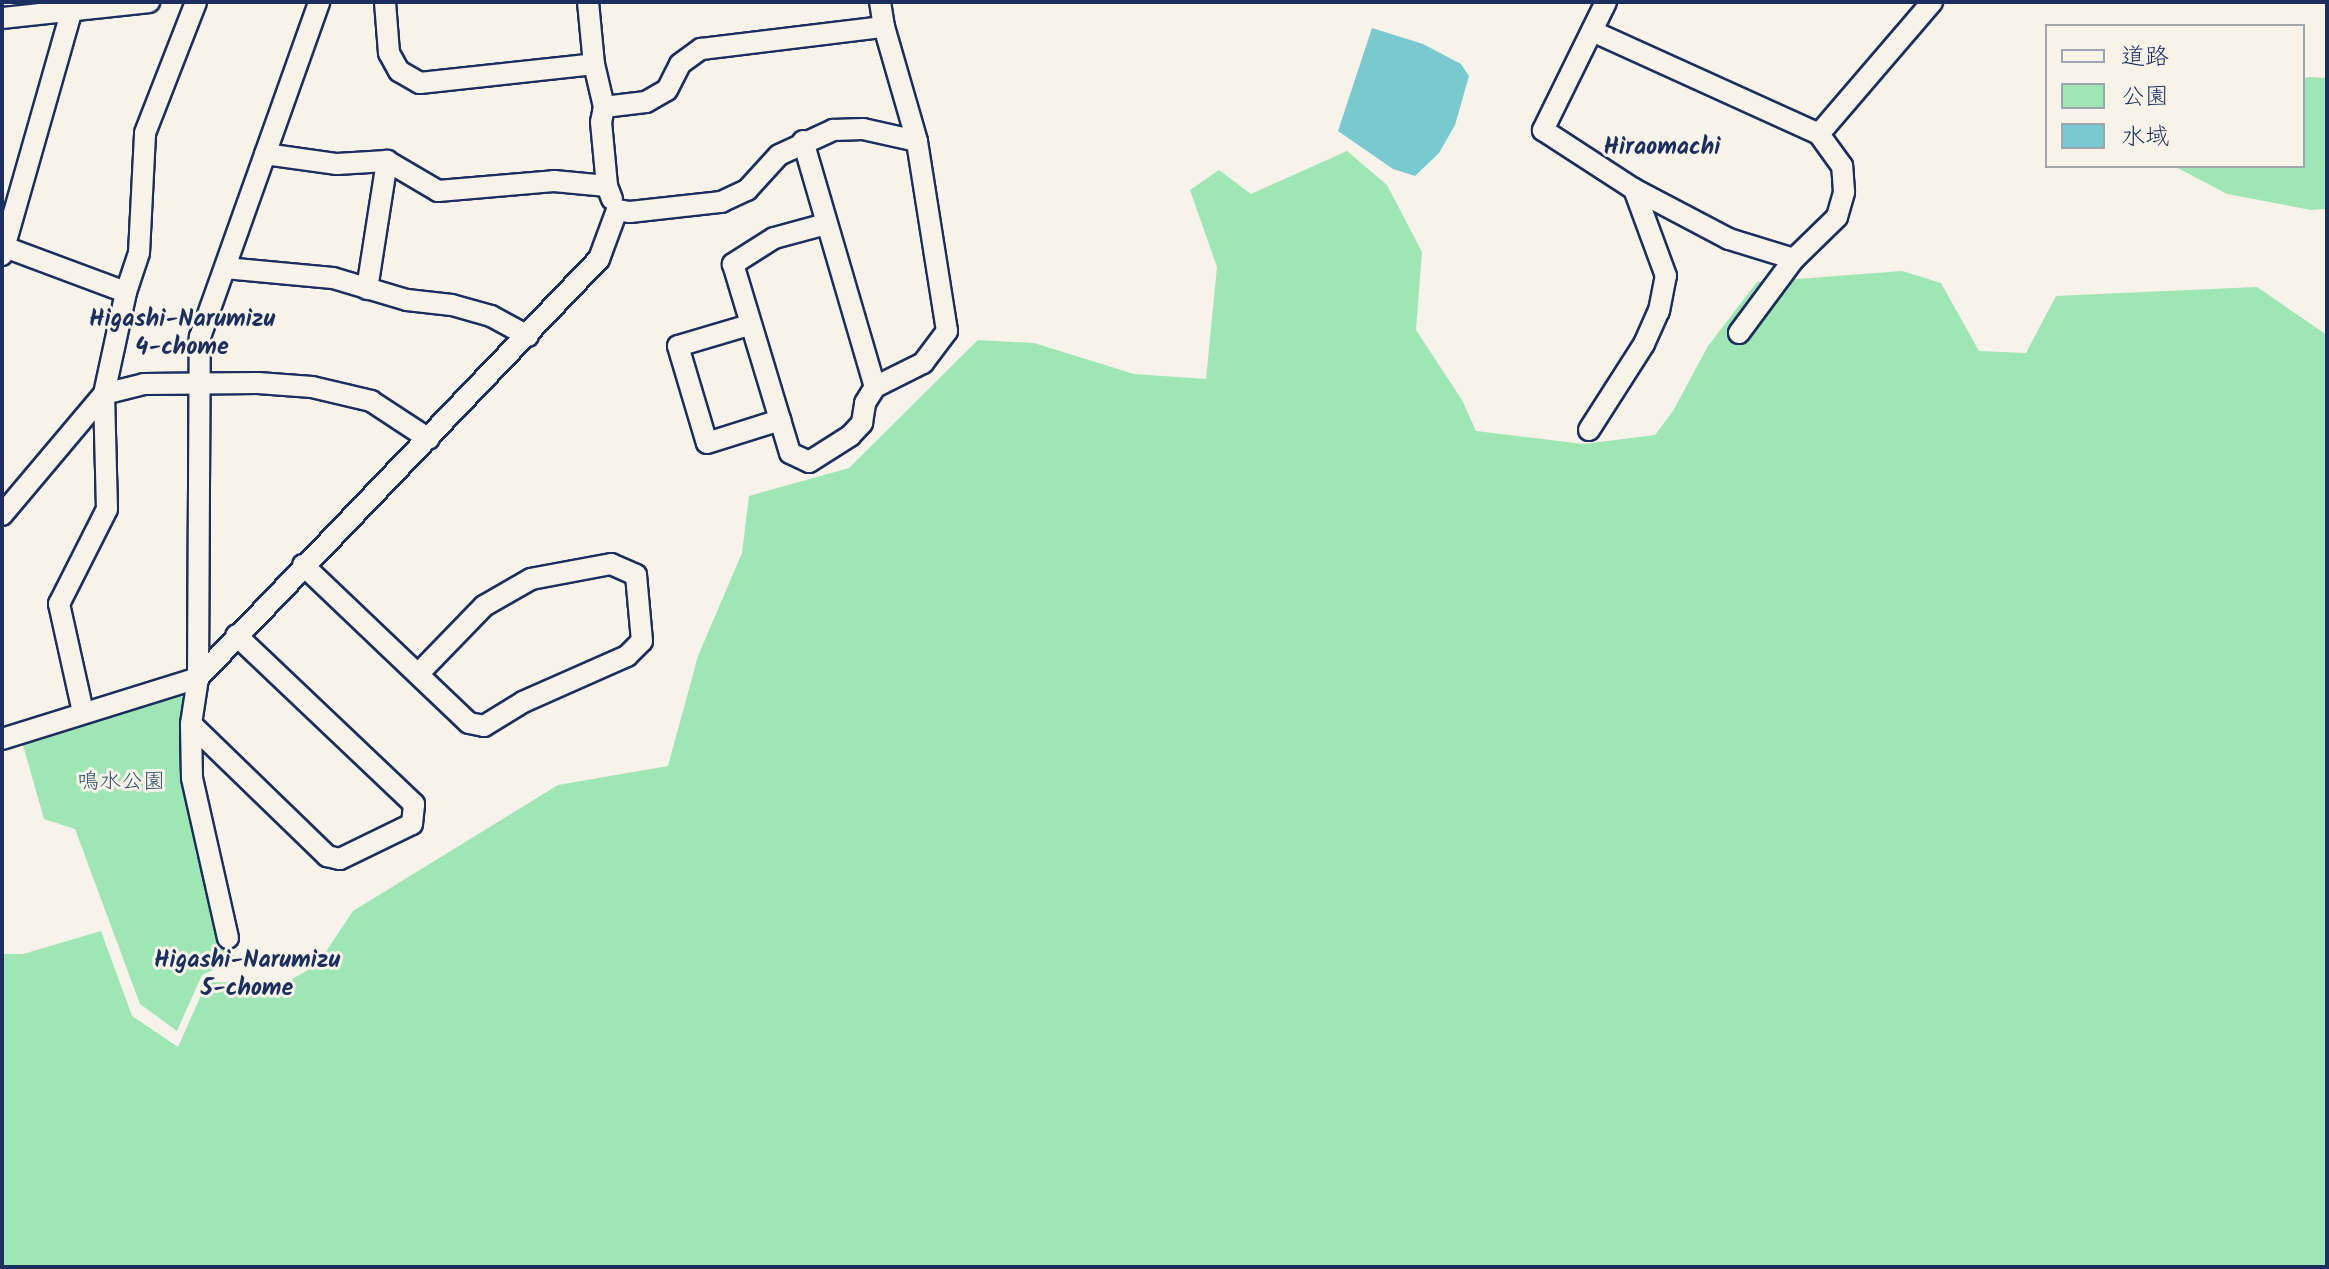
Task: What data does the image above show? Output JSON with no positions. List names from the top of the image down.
{
  "districts": ["Hiraomachi", "Higashi-Narumizu 4-chome", "Higashi-Narumizu 5-chome"],
  "parks": ["鳴水公園"],
  "legend": ["道路", "公園", "水域"]
}
